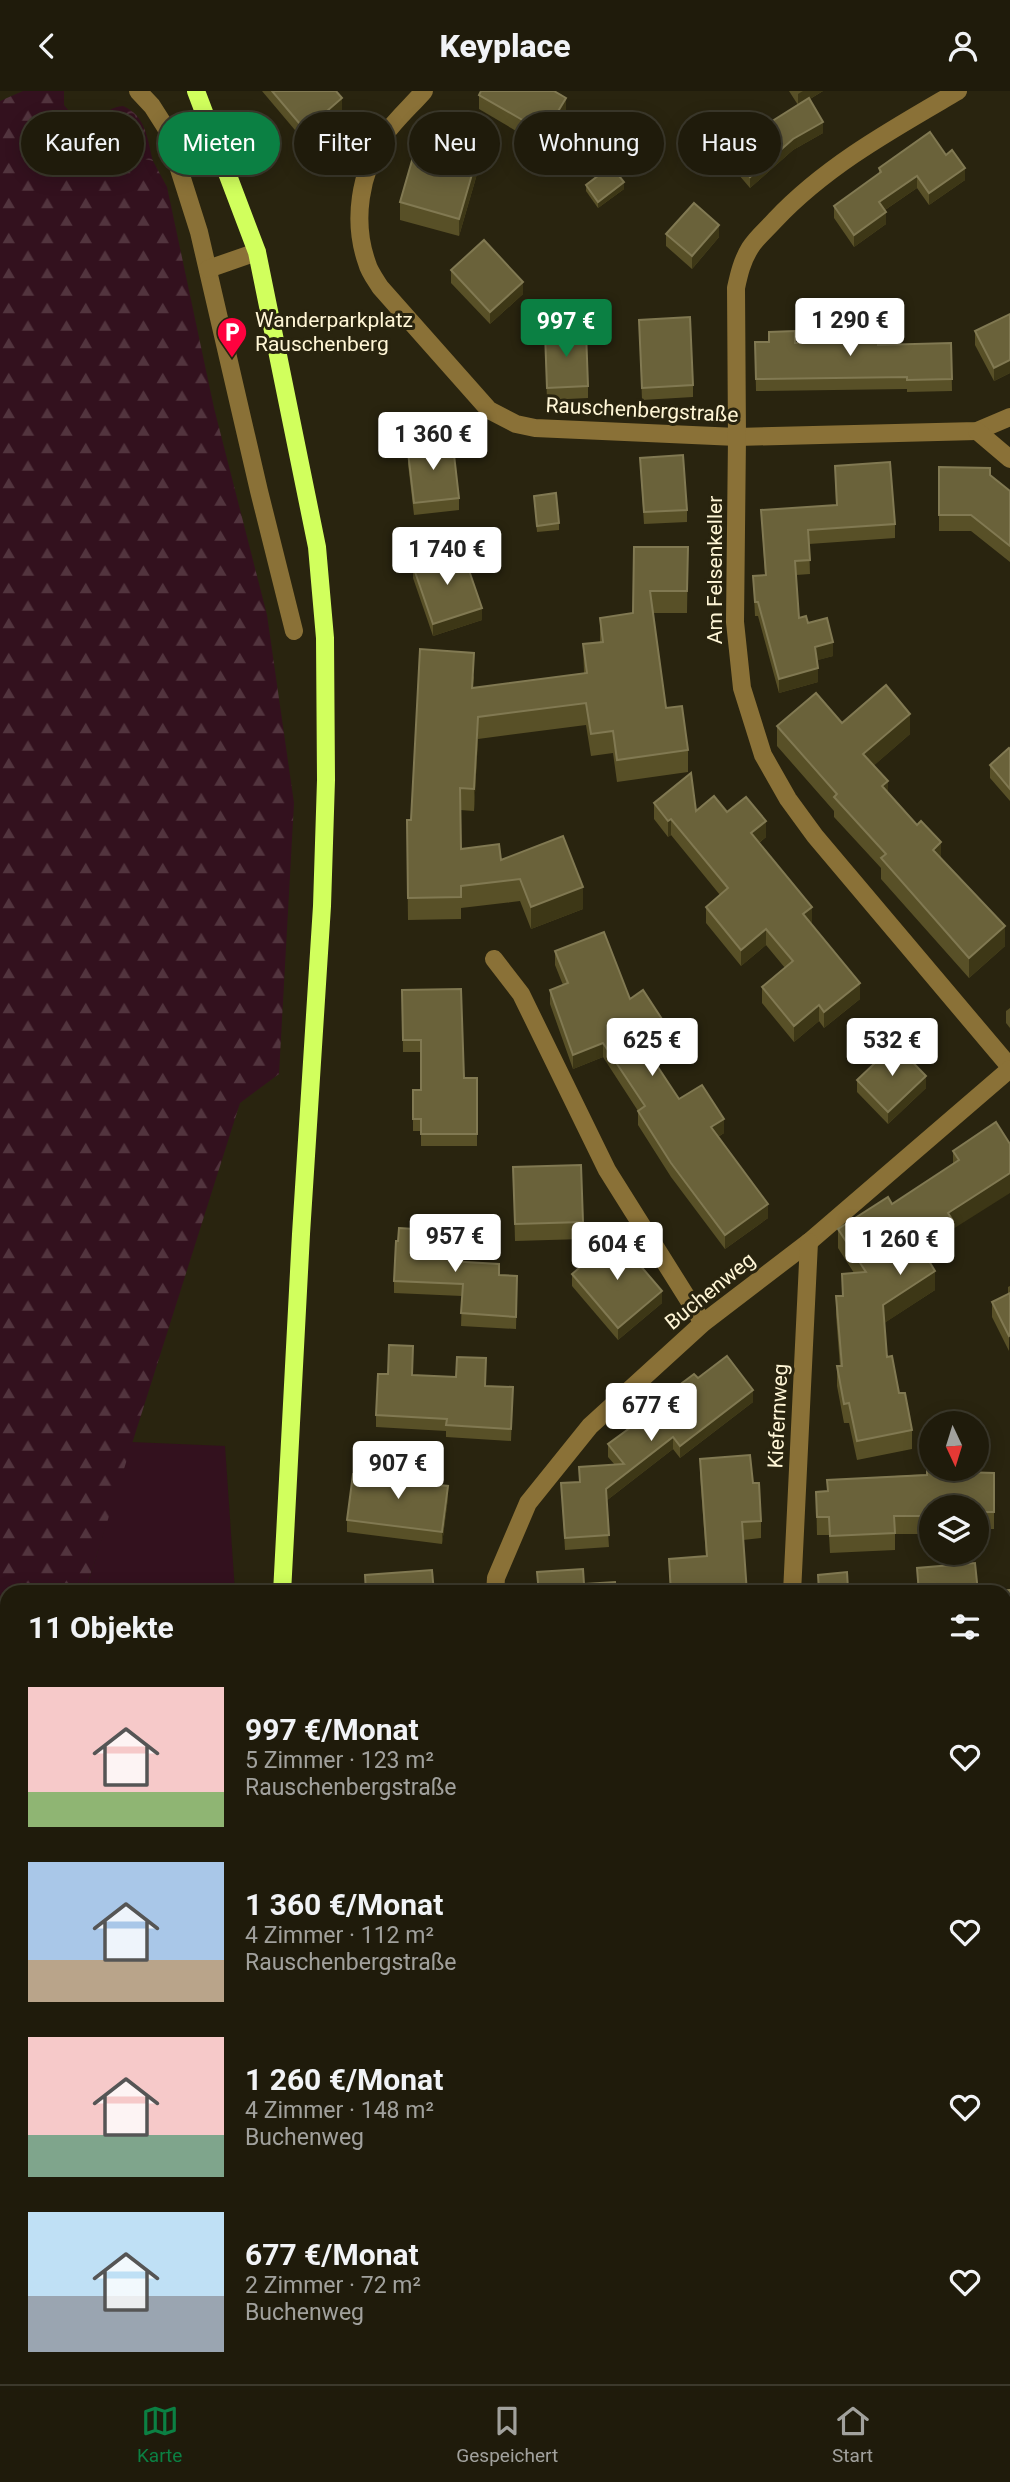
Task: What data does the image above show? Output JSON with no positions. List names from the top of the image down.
{
  "streets": {
    "street": [
      "Rauschenbergstraße",
      "Am Felsenkeller",
      "Buchenweg",
      "Kiefernweg"
    ]
  },
  "crossings": [
    ["Rauschenbergstraße", "Am Felsenkeller"],
    ["Am Felsenkeller", "Buchenweg"],
    ["Buchenweg", "Kiefernweg"]
  ],
  "places": {
    "parking": ["Wanderparkplatz Rauschenberg"]
  },
  "north": "bottom",
  "page": {
    "header": "Keyplace",
    "chip": [
      "Kaufen",
      "Mieten",
      "Filter",
      "Neu",
      "Wohnung",
      "Haus"
    ],
    "price": [
      "1 290 €",
      "997 €",
      "1 360 €",
      "1 740 €",
      "625 €",
      "532 €",
      "957 €",
      "1 260 €",
      "604 €",
      "677 €",
      "907 €"
    ],
    "heading": "11 Objekte",
    "list": [
      {
        "name": "997 €/Monat",
        "note": "5 Zimmer · 123 m² · Rauschenbergstraße"
      },
      {
        "name": "1 360 €/Monat",
        "note": "4 Zimmer · 112 m² · Rauschenbergstraße"
      },
      {
        "name": "1 260 €/Monat",
        "note": "4 Zimmer · 148 m² · Buchenweg"
      },
      {
        "name": "677 €/Monat",
        "note": "2 Zimmer · 72 m² · Buchenweg"
      }
    ],
    "tabs": ["Karte", "Gespeichert", "Start"]
  }
}
